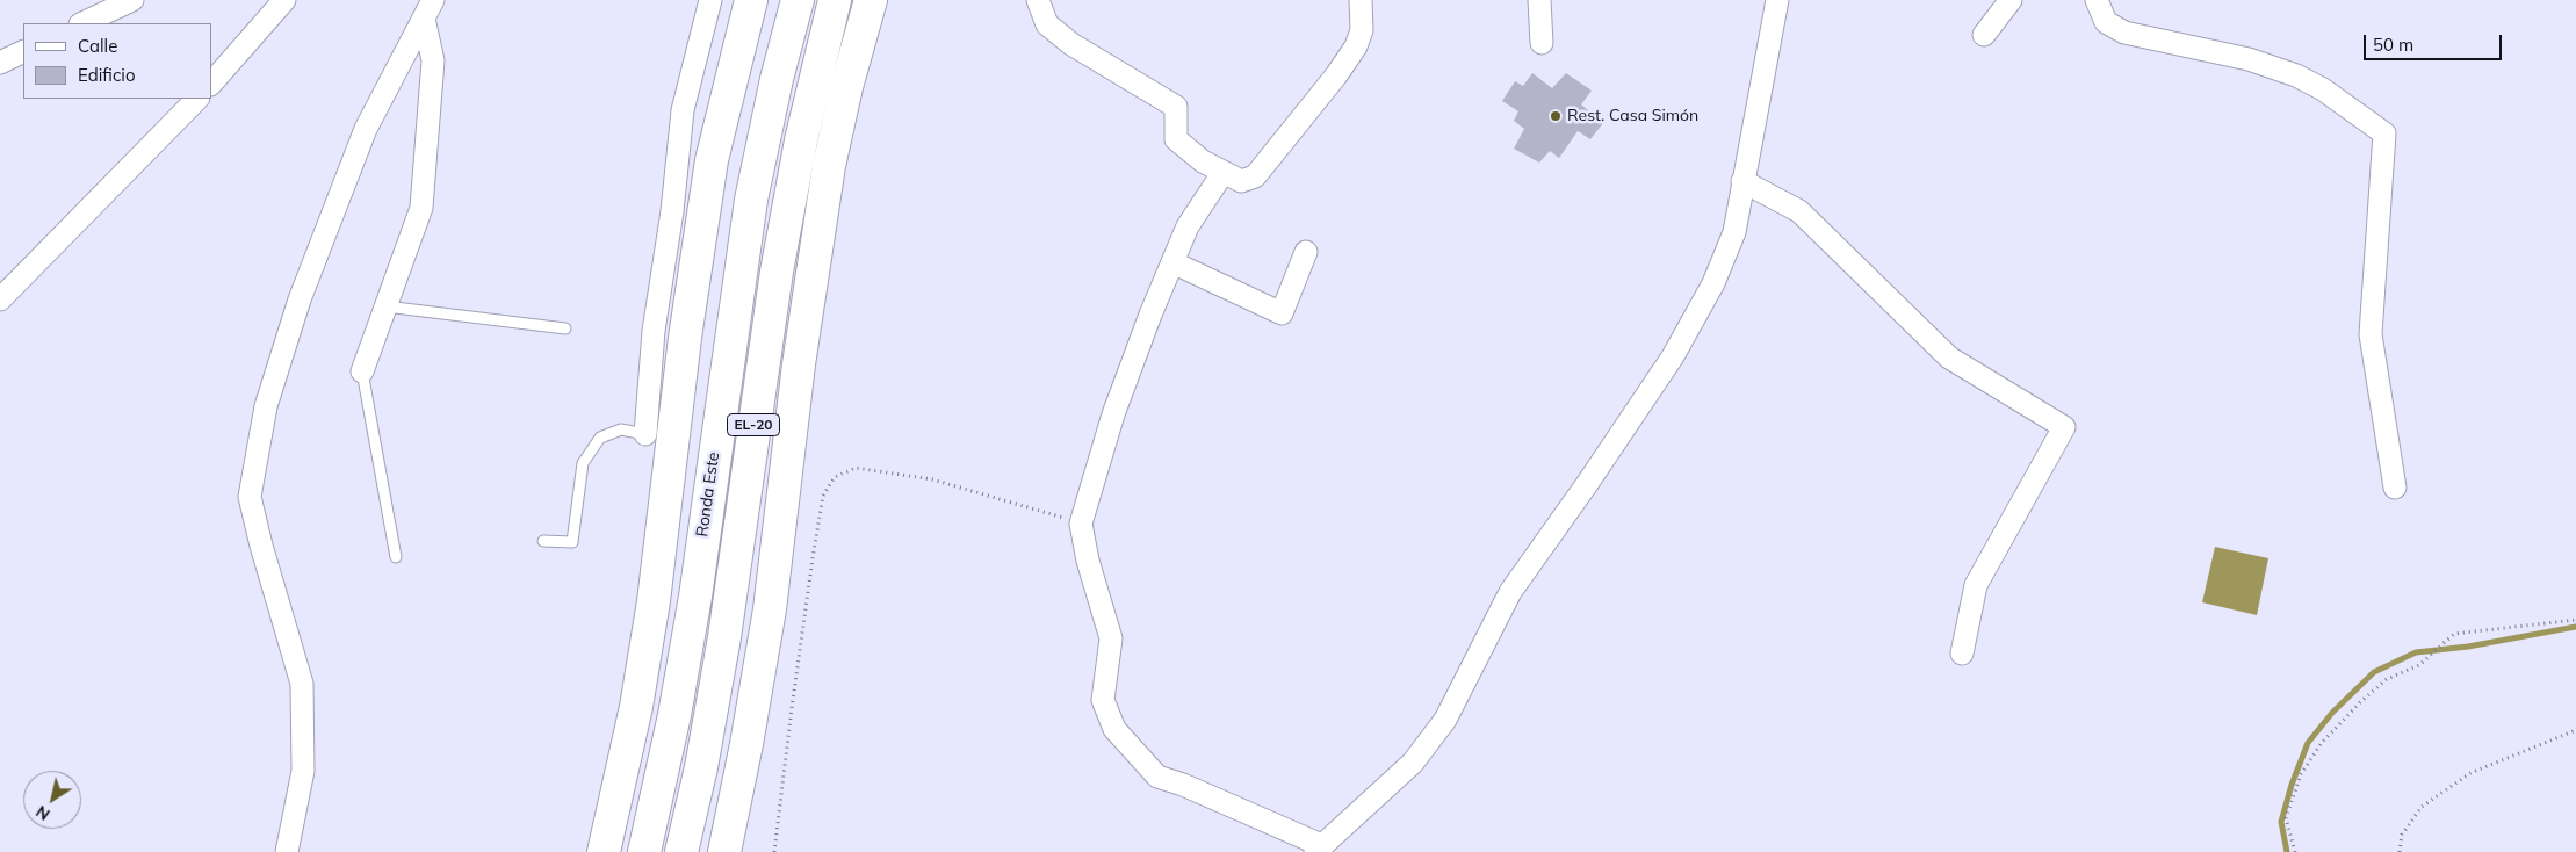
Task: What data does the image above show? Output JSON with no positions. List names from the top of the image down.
{
  "streets": {
    "highway": ["EL-20", "Ronda Este"]
  },
  "places": ["Rest. Casa Simón"],
  "legend": ["Calle", "Edificio"],
  "scale_bar": "50 m",
  "north": "bottom left"
}
